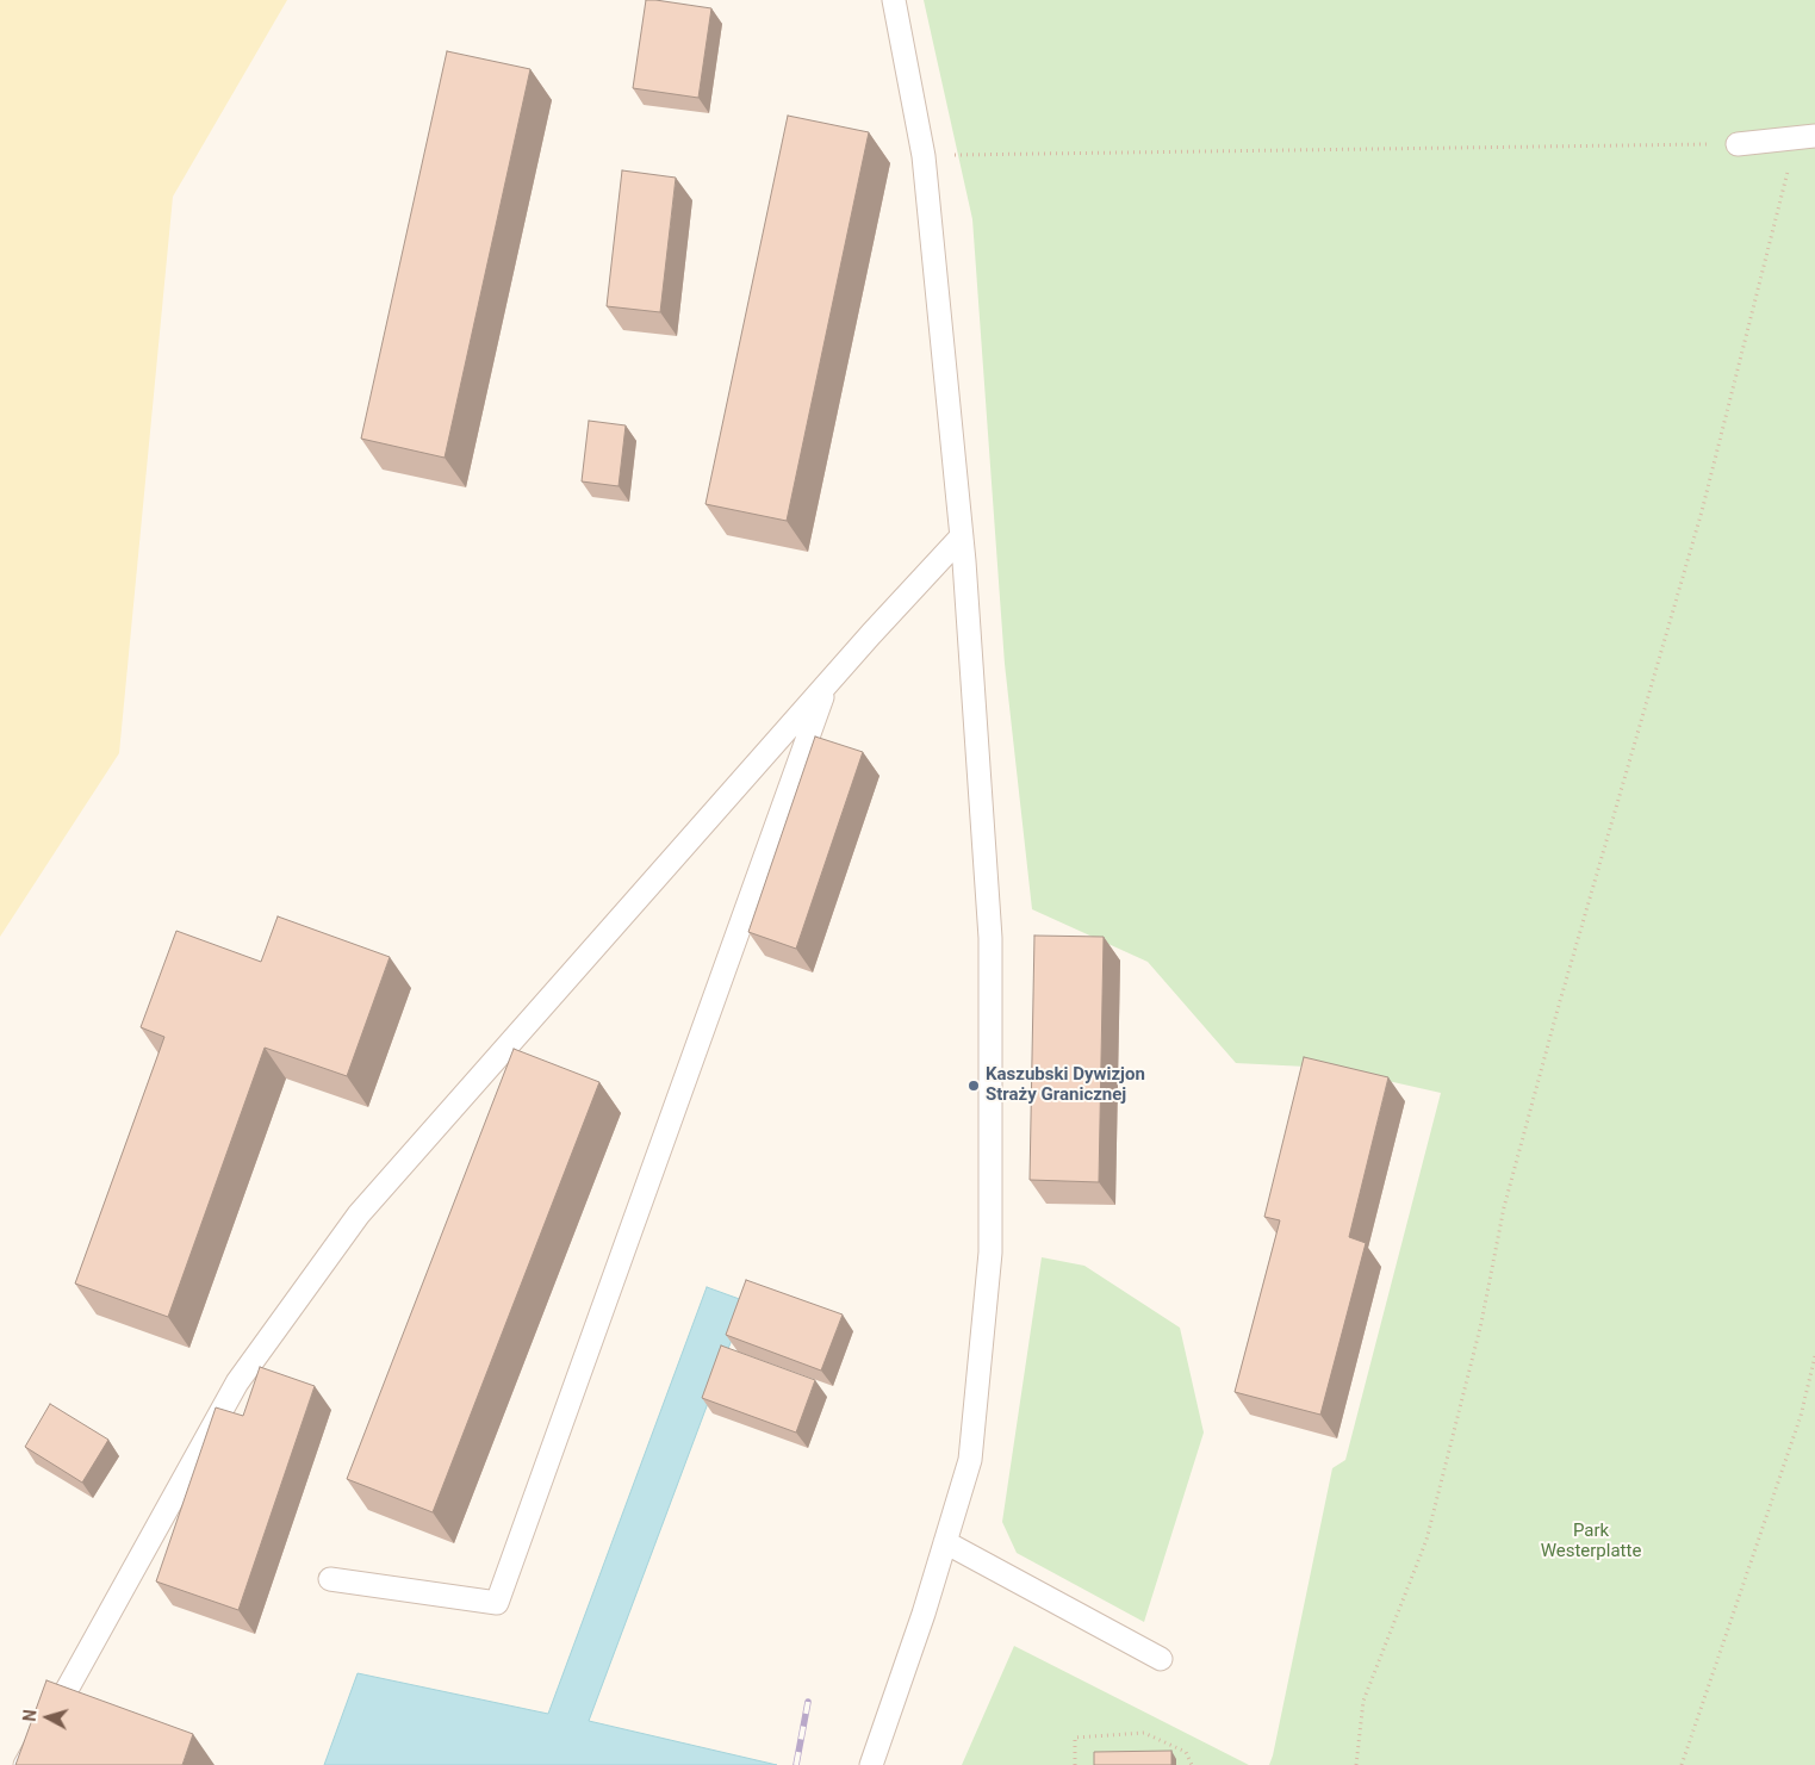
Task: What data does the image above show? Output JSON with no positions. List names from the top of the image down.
{
  "parks": ["Park Westerplatte"],
  "places": ["Kaszubski Dywizjon Straży Granicznej"],
  "north": "left"
}
